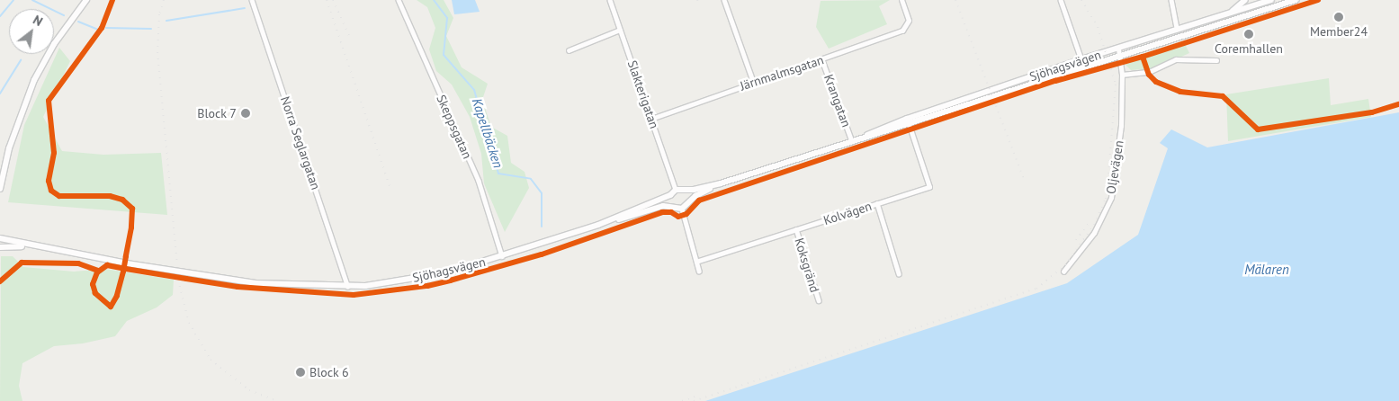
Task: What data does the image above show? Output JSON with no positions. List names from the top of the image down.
{
  "streets": {
    "main road": ["Sjöhagsvägen"],
    "street": [
      "Järnmalmsgatan",
      "Slakterigatan",
      "Krangatan",
      "Skeppsgatan",
      "Norra Seglargatan",
      "Oljevägen",
      "Kolvägen",
      "Koksgränd"
    ]
  },
  "crossings": [
    ["Sjöhagsvägen", "Slakterigatan"],
    ["Sjöhagsvägen", "Krangatan"],
    ["Sjöhagsvägen", "Skeppsgatan"],
    ["Sjöhagsvägen", "Norra Seglargatan"],
    ["Sjöhagsvägen", "Oljevägen"],
    ["Sjöhagsvägen", "Kolvägen"],
    ["Järnmalmsgatan", "Slakterigatan"],
    ["Järnmalmsgatan", "Krangatan"],
    ["Kolvägen", "Koksgränd"]
  ],
  "water": ["Kapellbäcken", "Mälaren"],
  "places": [
    "Member24",
    "Coremhallen",
    "Block 7",
    "Block 6"
  ],
  "north": "top right"
}
